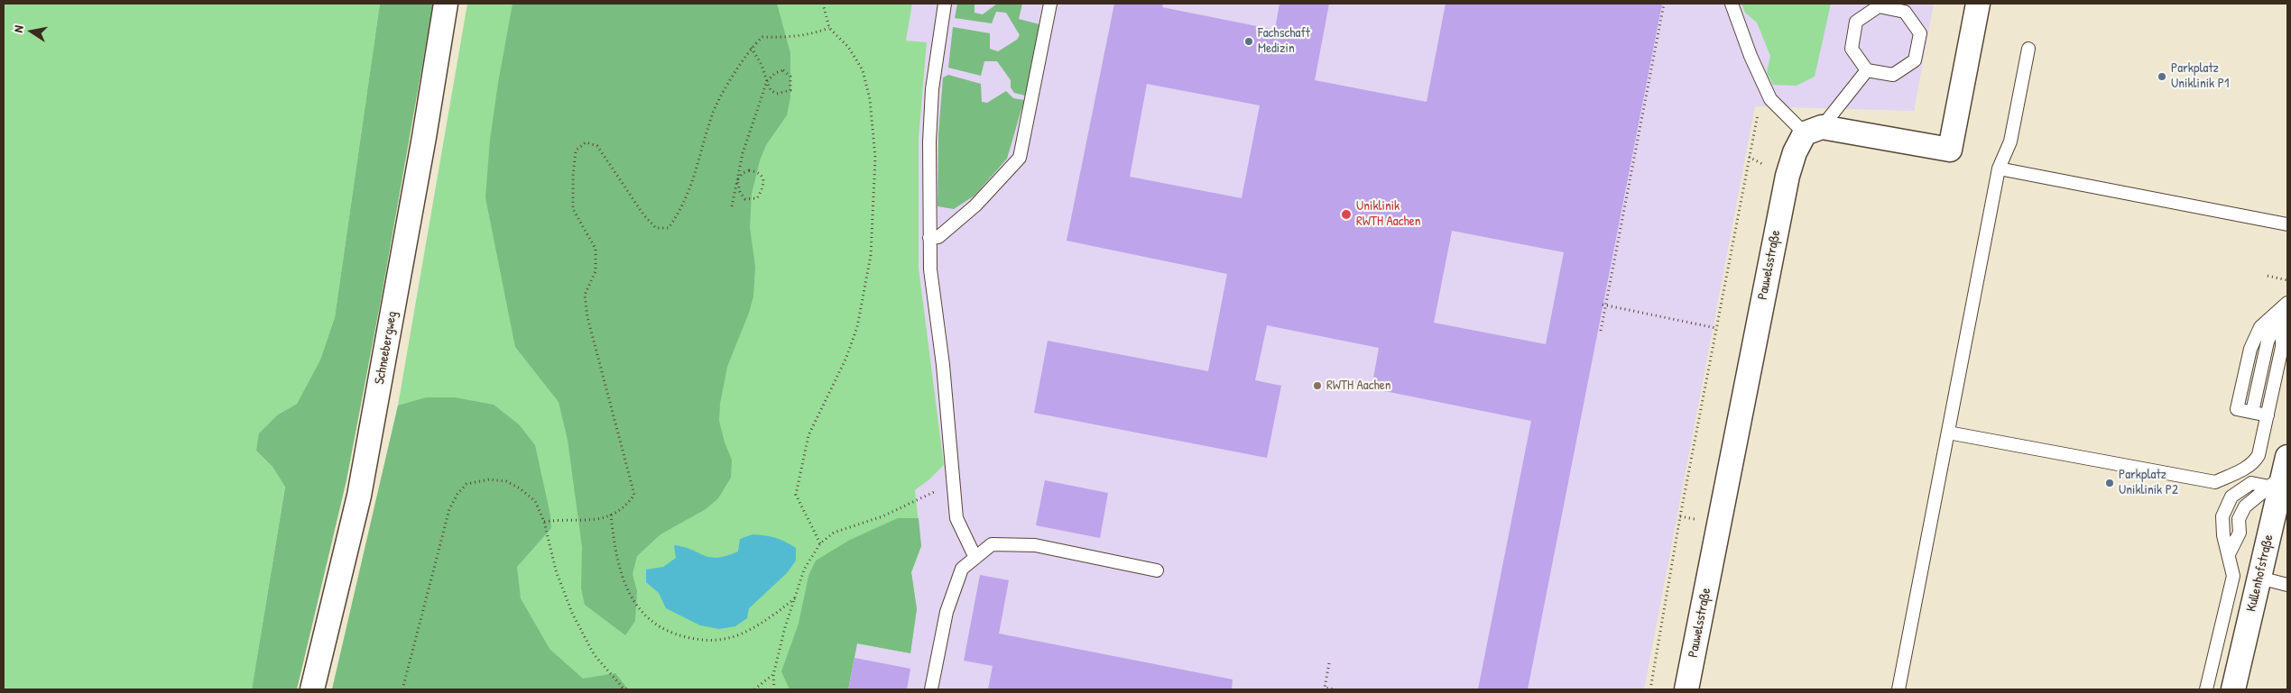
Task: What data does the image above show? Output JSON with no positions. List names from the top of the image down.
{
  "streets": {
    "street": ["Pauwelsstraße", "Schneebergweg", "Kullenhofstraße"]
  },
  "places": [
    "Fachschaft Medizin",
    "Parkplatz Uniklinik P1",
    "Uniklinik RWTH Aachen",
    "RWTH Aachen",
    "Parkplatz Uniklinik P2"
  ],
  "north": "left"
}
